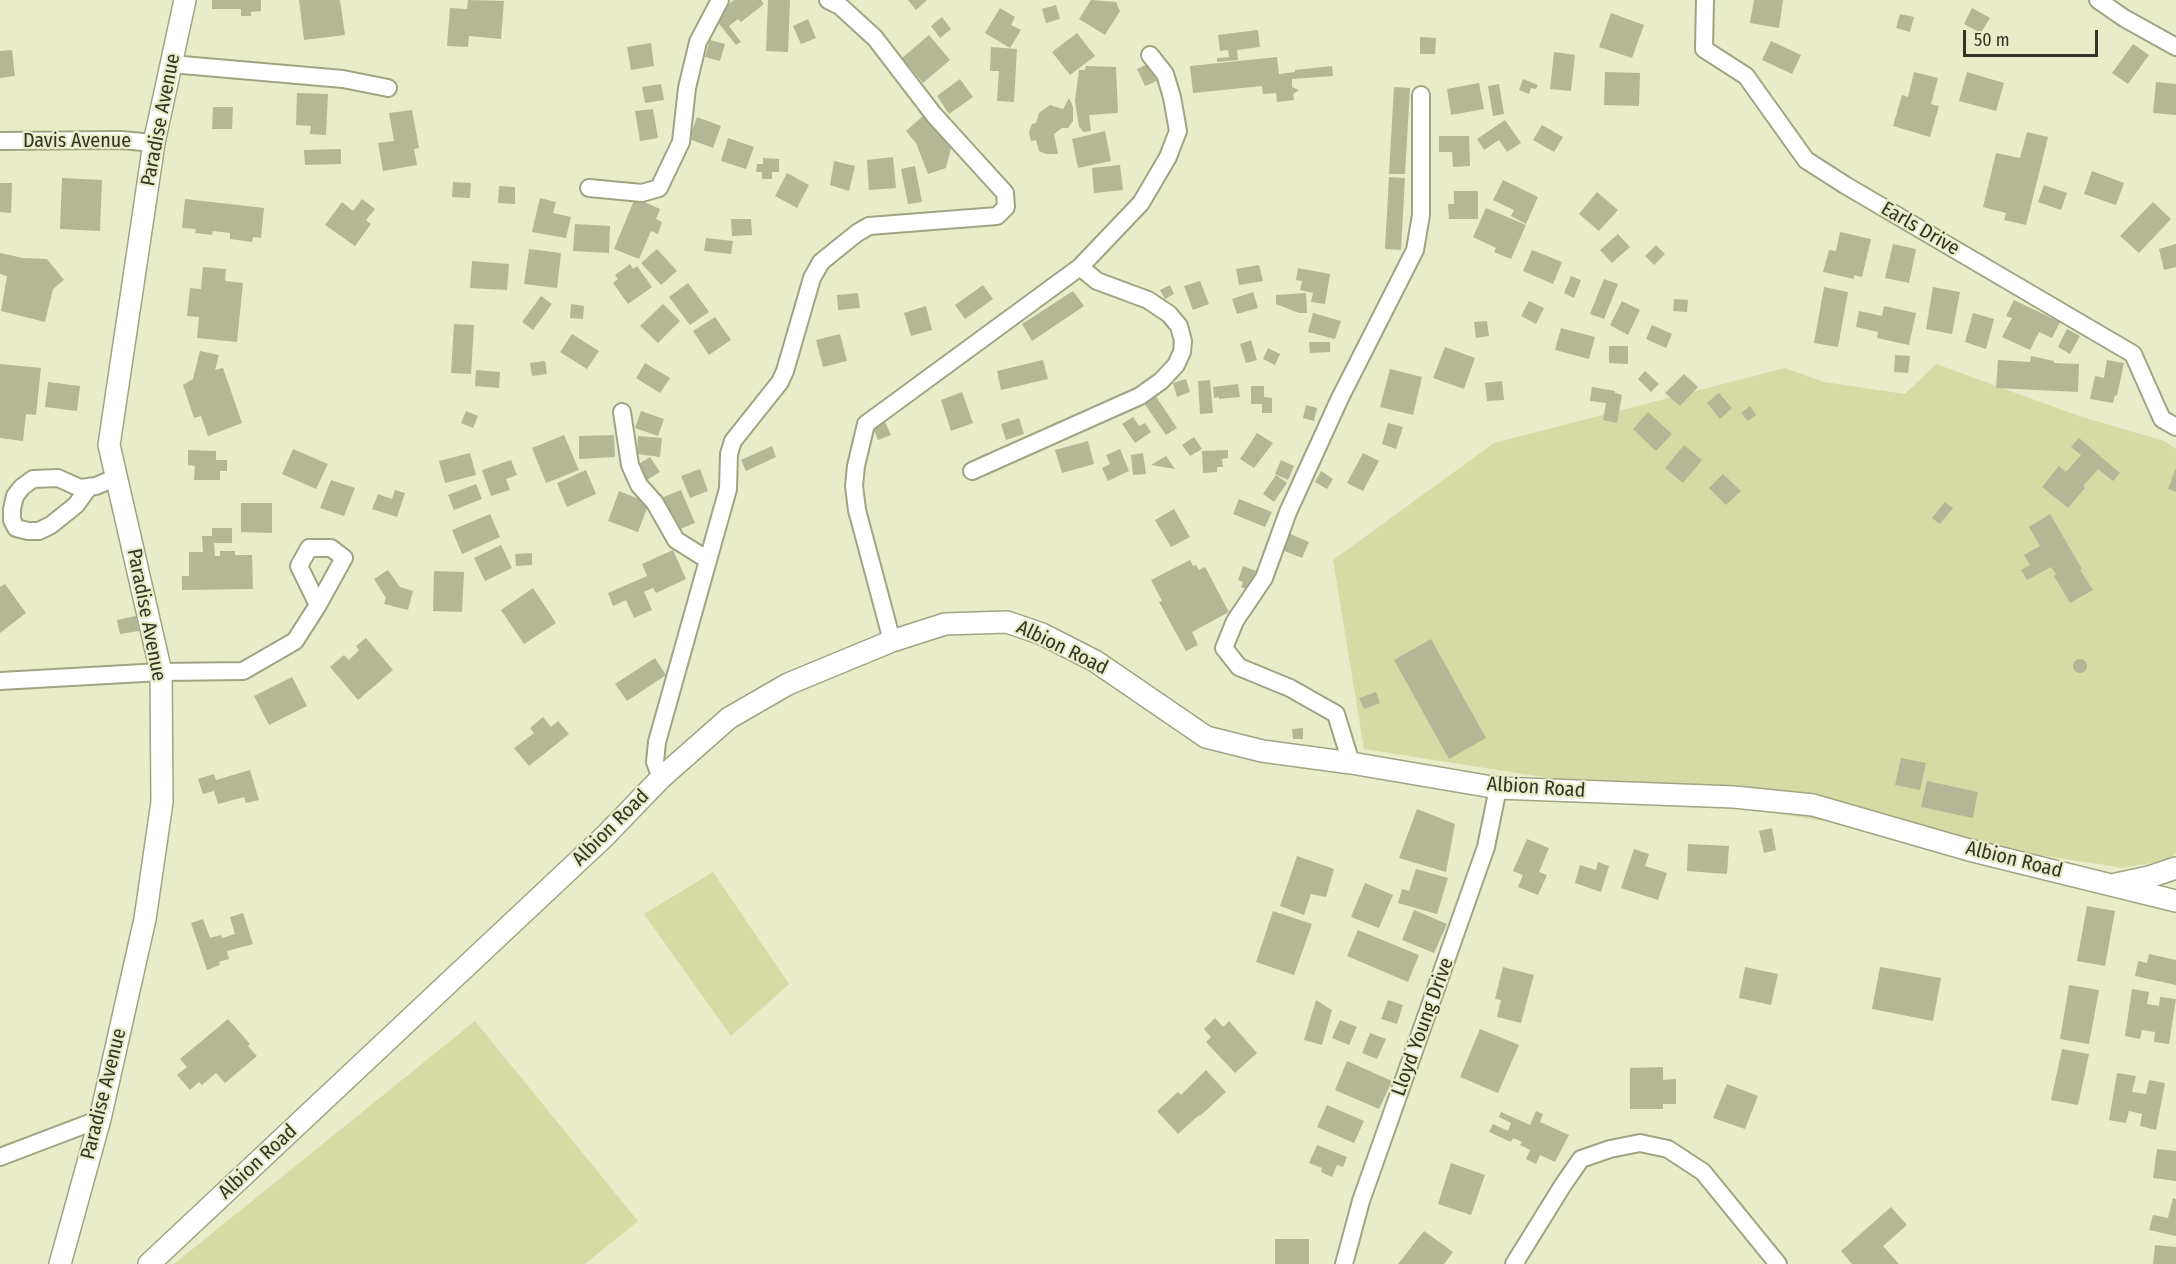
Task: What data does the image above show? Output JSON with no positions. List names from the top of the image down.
{
  "streets": {
    "street": [
      "Paradise Avenue",
      "Davis Avenue",
      "Earls Drive",
      "Albion Road",
      "Lloyd Young Drive"
    ]
  },
  "crossings": [
    ["Paradise Avenue", "Davis Avenue"],
    ["Albion Road", "Lloyd Young Drive"]
  ],
  "scale_bar": "50 m"
}
